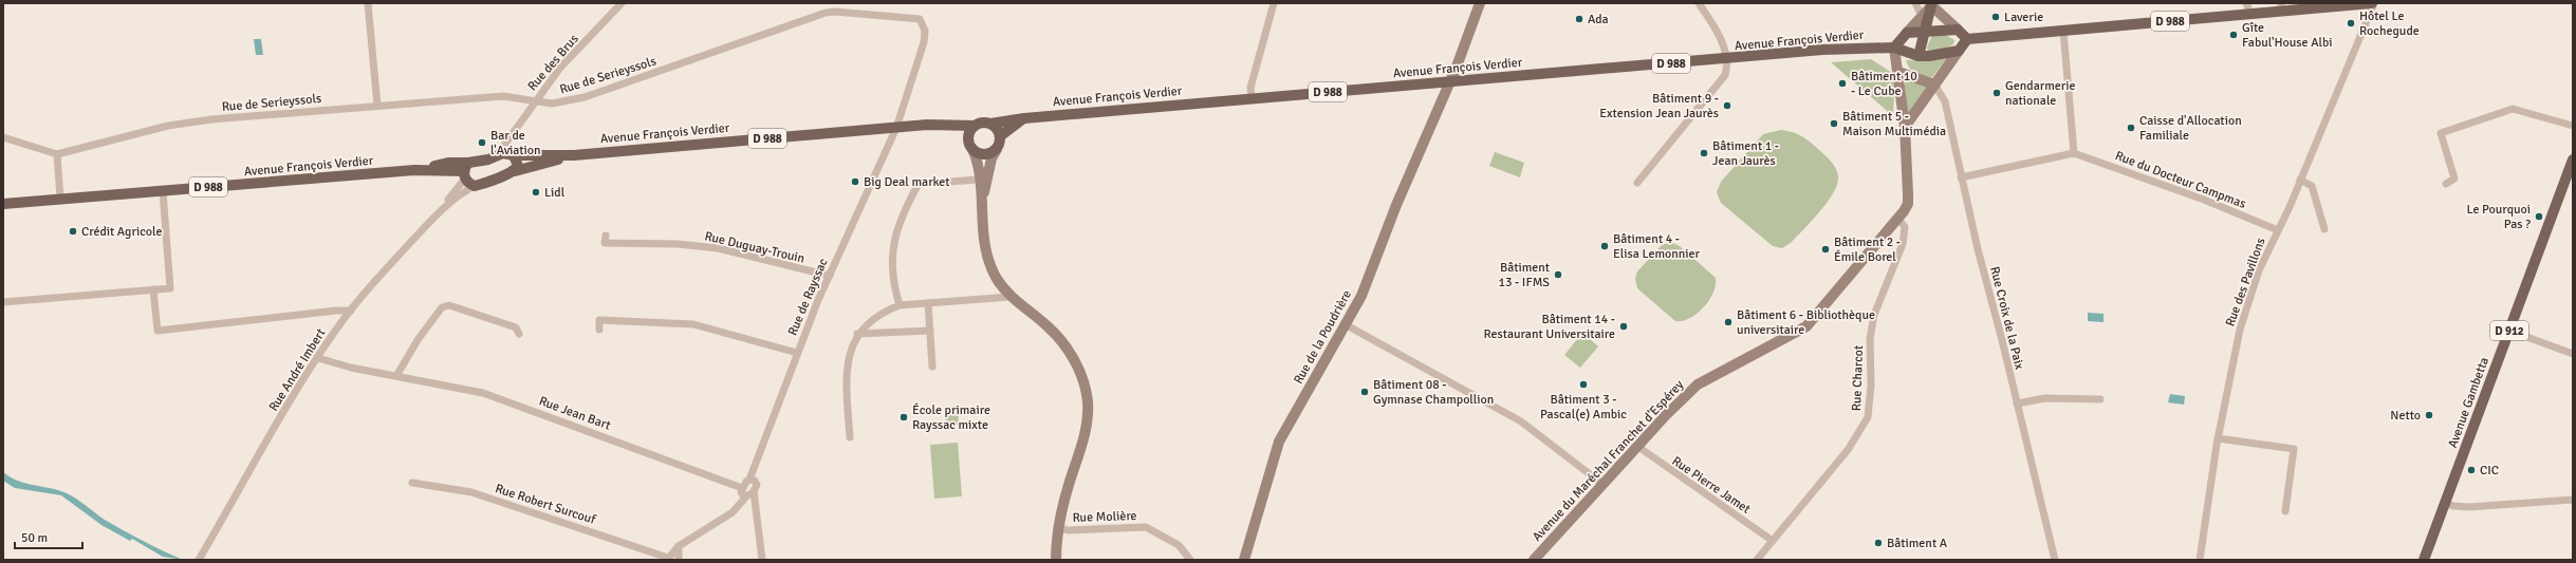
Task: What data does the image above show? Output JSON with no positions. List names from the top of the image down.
{
  "streets": {
    "main road": [
      "D 988",
      "Avenue François Verdier",
      "D 912",
      "Avenue Gambetta"
    ],
    "street": [
      "Rue des Brus",
      "Rue de Serieyssols",
      "Rue du Docteur Campmas",
      "Rue Duguay-Trouin",
      "Rue des Pavillons",
      "Rue de Rayssac",
      "Rue Croix de la Paix",
      "Rue de la Poudrière",
      "Rue André Imbert",
      "Rue Charcot",
      "Rue Jean Bart",
      "Avenue du Maréchal Franchet d'Espérey",
      "Rue Pierre Jamet",
      "Rue Robert Surcouf",
      "Rue Molière"
    ]
  },
  "crossings": [
    ["D 988", "Rue des Pavillons"],
    ["Avenue François Verdier", "Rue des Brus"],
    ["Avenue François Verdier", "Rue de Serieyssols"],
    ["Avenue François Verdier", "Rue de Rayssac"],
    ["Avenue François Verdier", "Rue de la Poudrière"],
    ["Avenue François Verdier", "Rue André Imbert"],
    ["Avenue François Verdier", "Avenue du Maréchal Franchet d'Espérey"],
    ["Rue des Brus", "Rue de Serieyssols"],
    ["Rue de Serieyssols", "Rue de Rayssac"],
    ["Rue du Docteur Campmas", "Rue des Pavillons"],
    ["Rue Duguay-Trouin", "Rue de Rayssac"],
    ["Rue André Imbert", "Rue Jean Bart"],
    ["Rue Charcot", "Avenue du Maréchal Franchet d'Espérey"],
    ["Rue Charcot", "Rue Pierre Jamet"],
    ["Avenue du Maréchal Franchet d'Espérey", "Rue Pierre Jamet"]
  ],
  "places": [
    "Laverie",
    "Ada",
    "Hôtel Le Rochegude",
    "Gîte Fabul'House Albi",
    "Bâtiment 10 - Le Cube",
    "Gendarmerie nationale",
    "Bâtiment 9 - Extension Jean Jaurès",
    "Bâtiment 5 - Maison Multimédia",
    "Caisse d'Allocation Familiale",
    "Bar de l'Aviation",
    "Bâtiment 1 - Jean Jaurès",
    "Big Deal market",
    "Lidl",
    "Le Pourquoi Pas ?",
    "Crédit Agricole",
    "Bâtiment 4 - Elisa Lemonnier",
    "Bâtiment 2 - Émile Borel",
    "Bâtiment 13 - IFMS",
    "Bâtiment 6 - Bibliothèque universitaire",
    "Bâtiment 14 - Restaurant Universitaire",
    "Bâtiment 3 - Pascal(e) Ambic",
    "Bâtiment 08 - Gymnase Champollion",
    "Netto",
    "École primaire Rayssac mixte",
    "CIC",
    "Bâtiment A"
  ],
  "scale_bar": "50 m"
}
